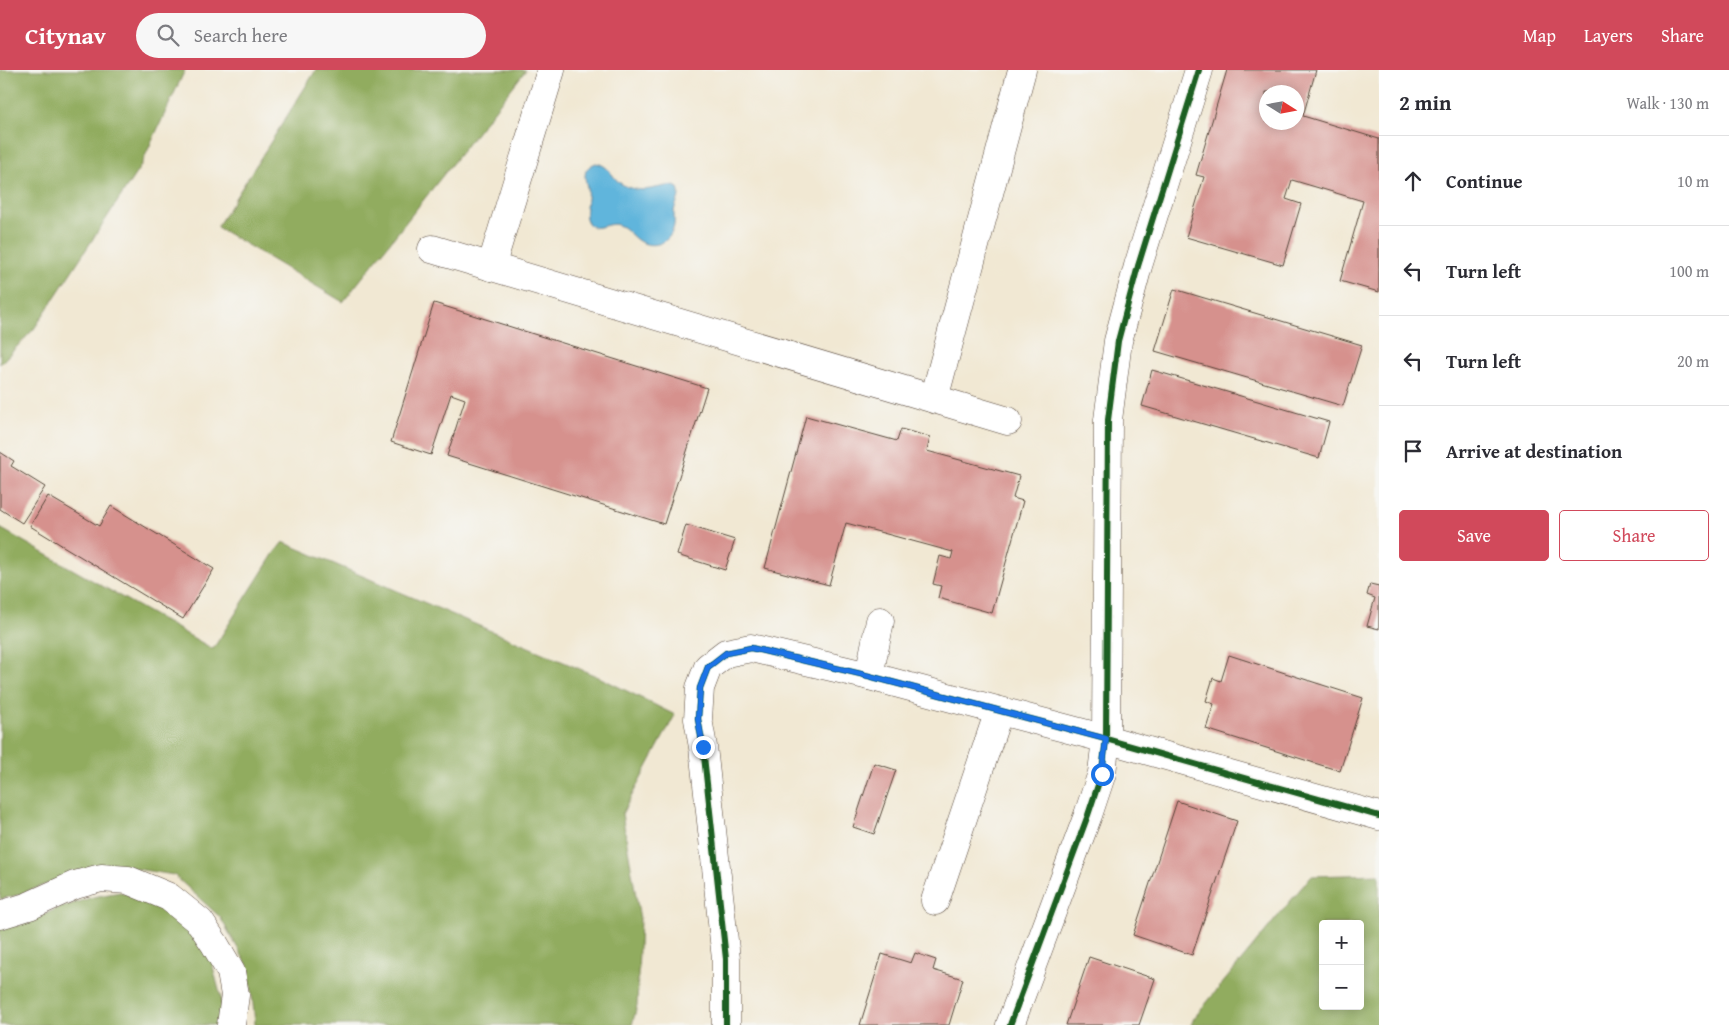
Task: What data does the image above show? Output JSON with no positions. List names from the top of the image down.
{
  "north": "right",
  "page": {
    "header": "Citynav",
    "search": "Search here",
    "nav": ["Map", "Layers", "Share"],
    "heading": ["2 min", "Walk · 130 m"],
    "list": [
      ["Continue", "10 m"],
      ["Turn left", "100 m"],
      ["Turn left", "20 m"],
      "Arrive at destination"
    ],
    "buttons": ["Save", "Share"],
    "map_buttons": ["+", "−"]
  }
}
